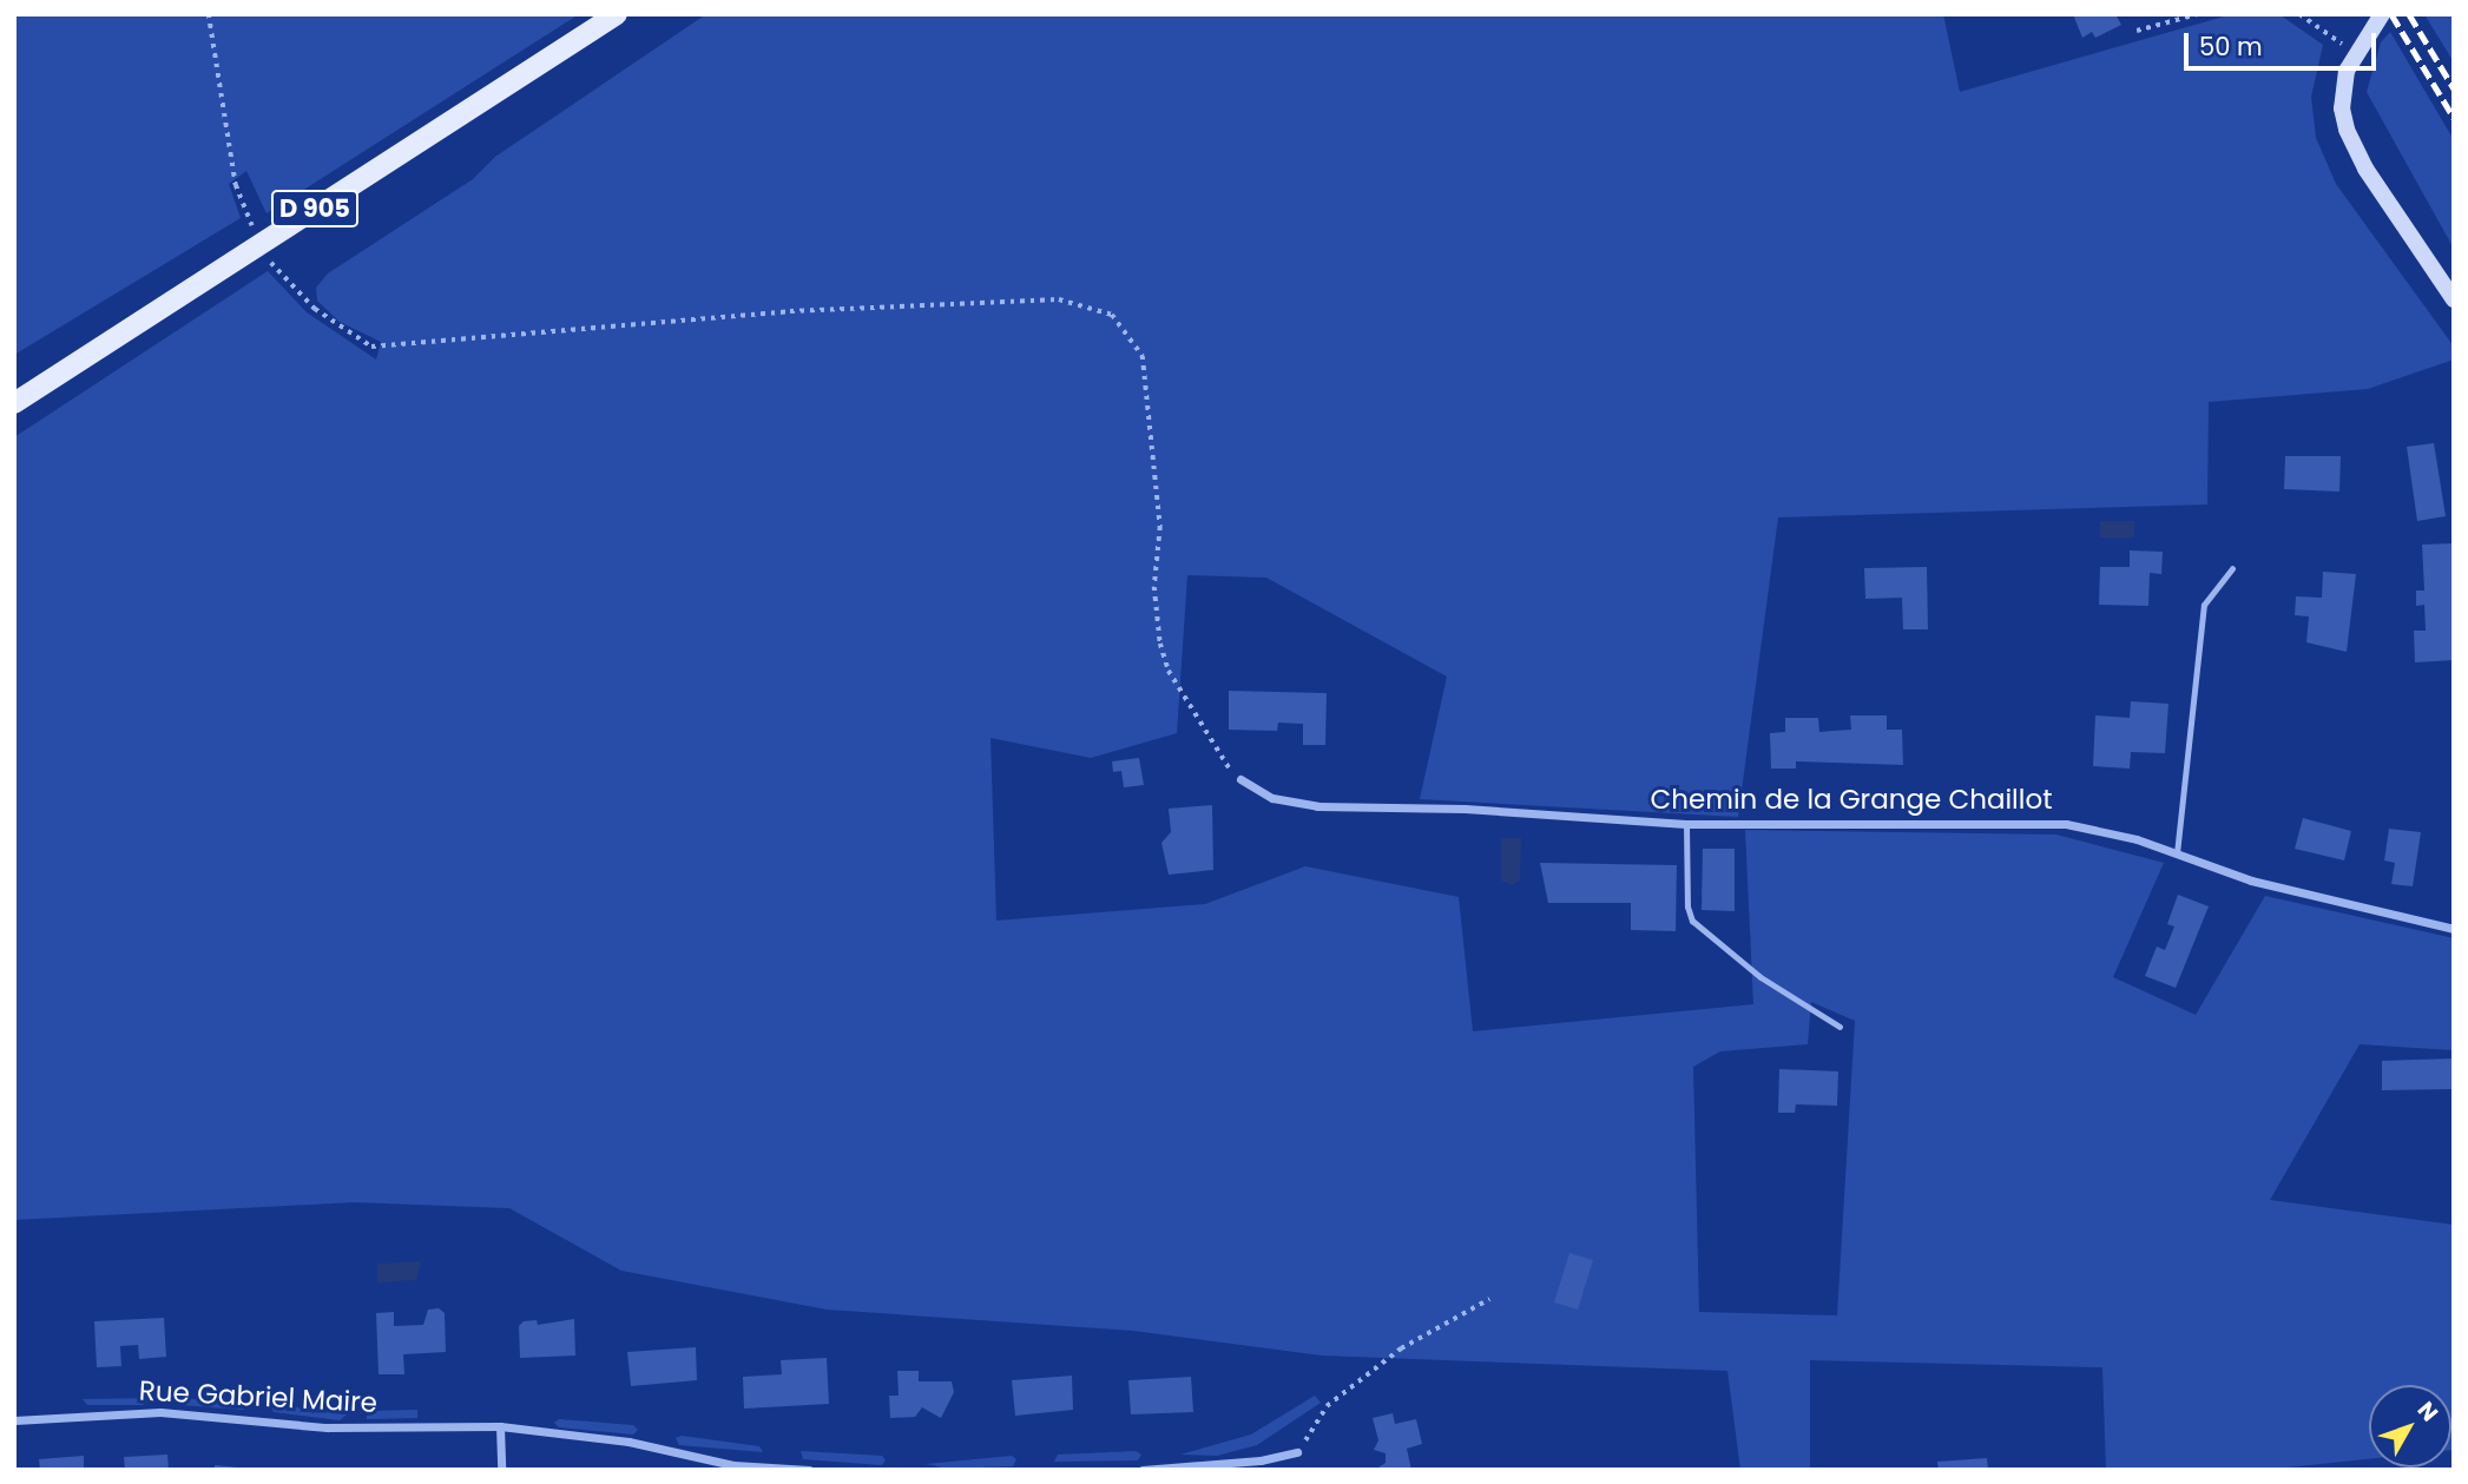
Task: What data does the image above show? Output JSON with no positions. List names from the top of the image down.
{
  "streets": {
    "main road": ["D 905"],
    "street": ["Chemin de la Grange Chaillot", "Rue Gabriel Maire"]
  },
  "scale_bar": "50 m",
  "north": "top right"
}
